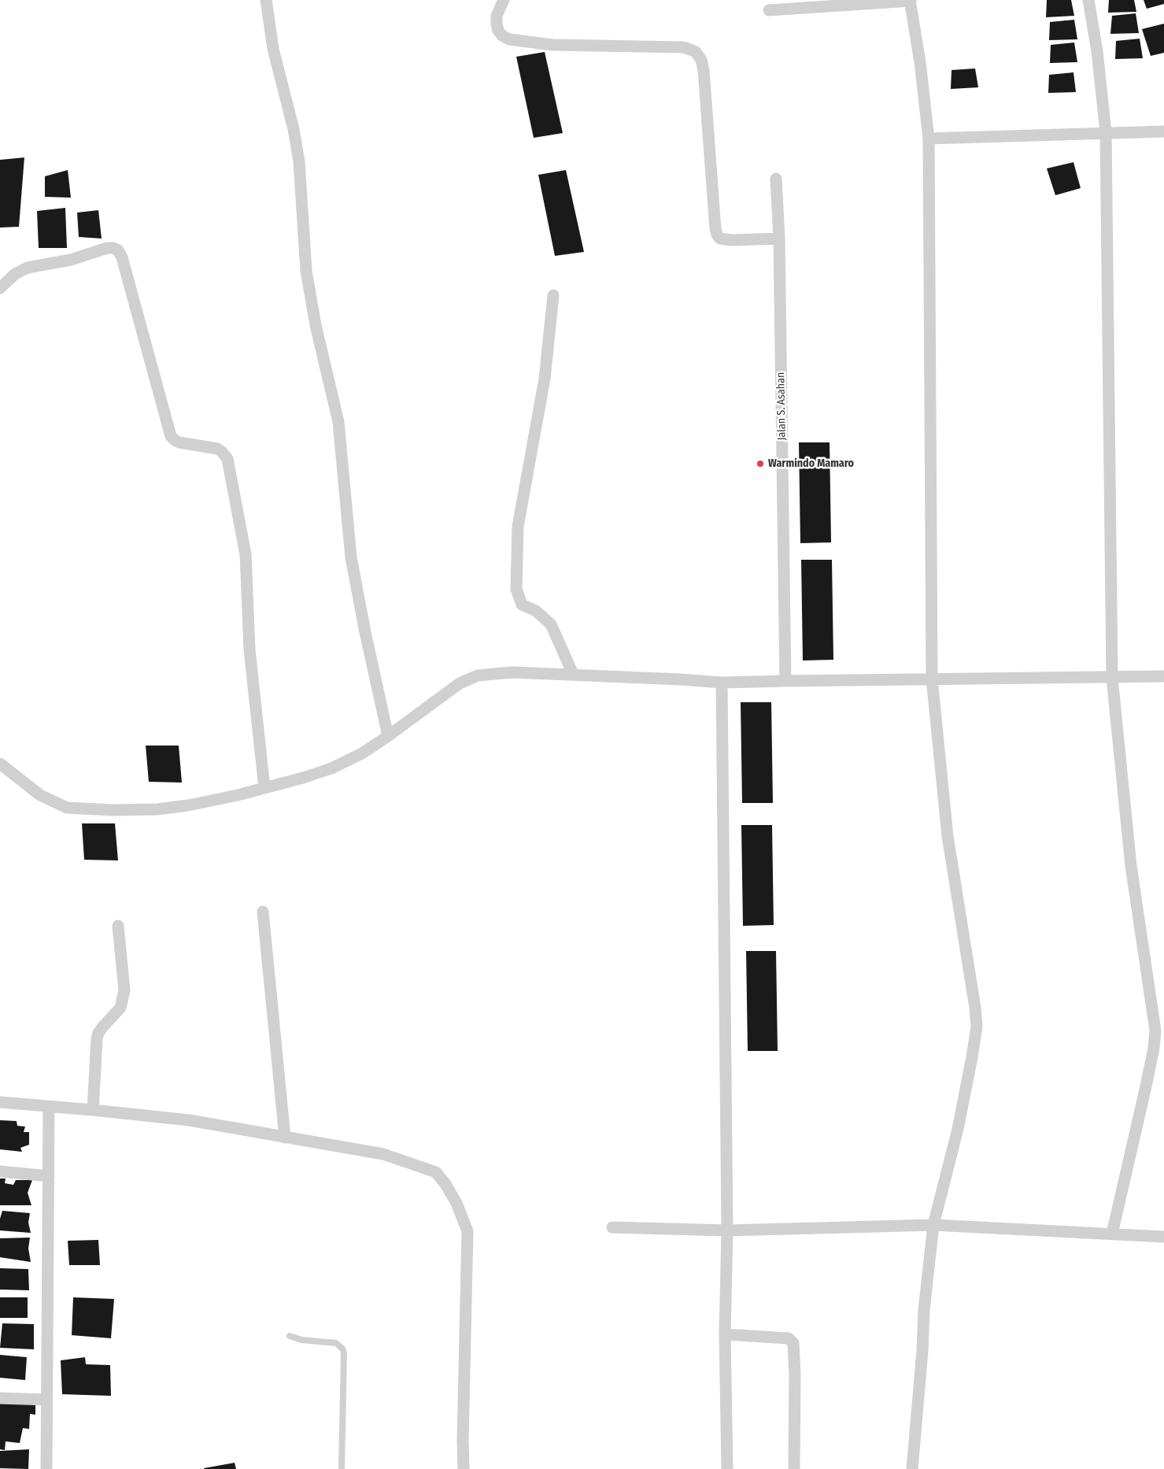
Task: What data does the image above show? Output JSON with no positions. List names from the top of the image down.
{
  "streets": {
    "street": ["Jalan S. Asahan"]
  },
  "places": ["Warmindo Mamaro"]
}
